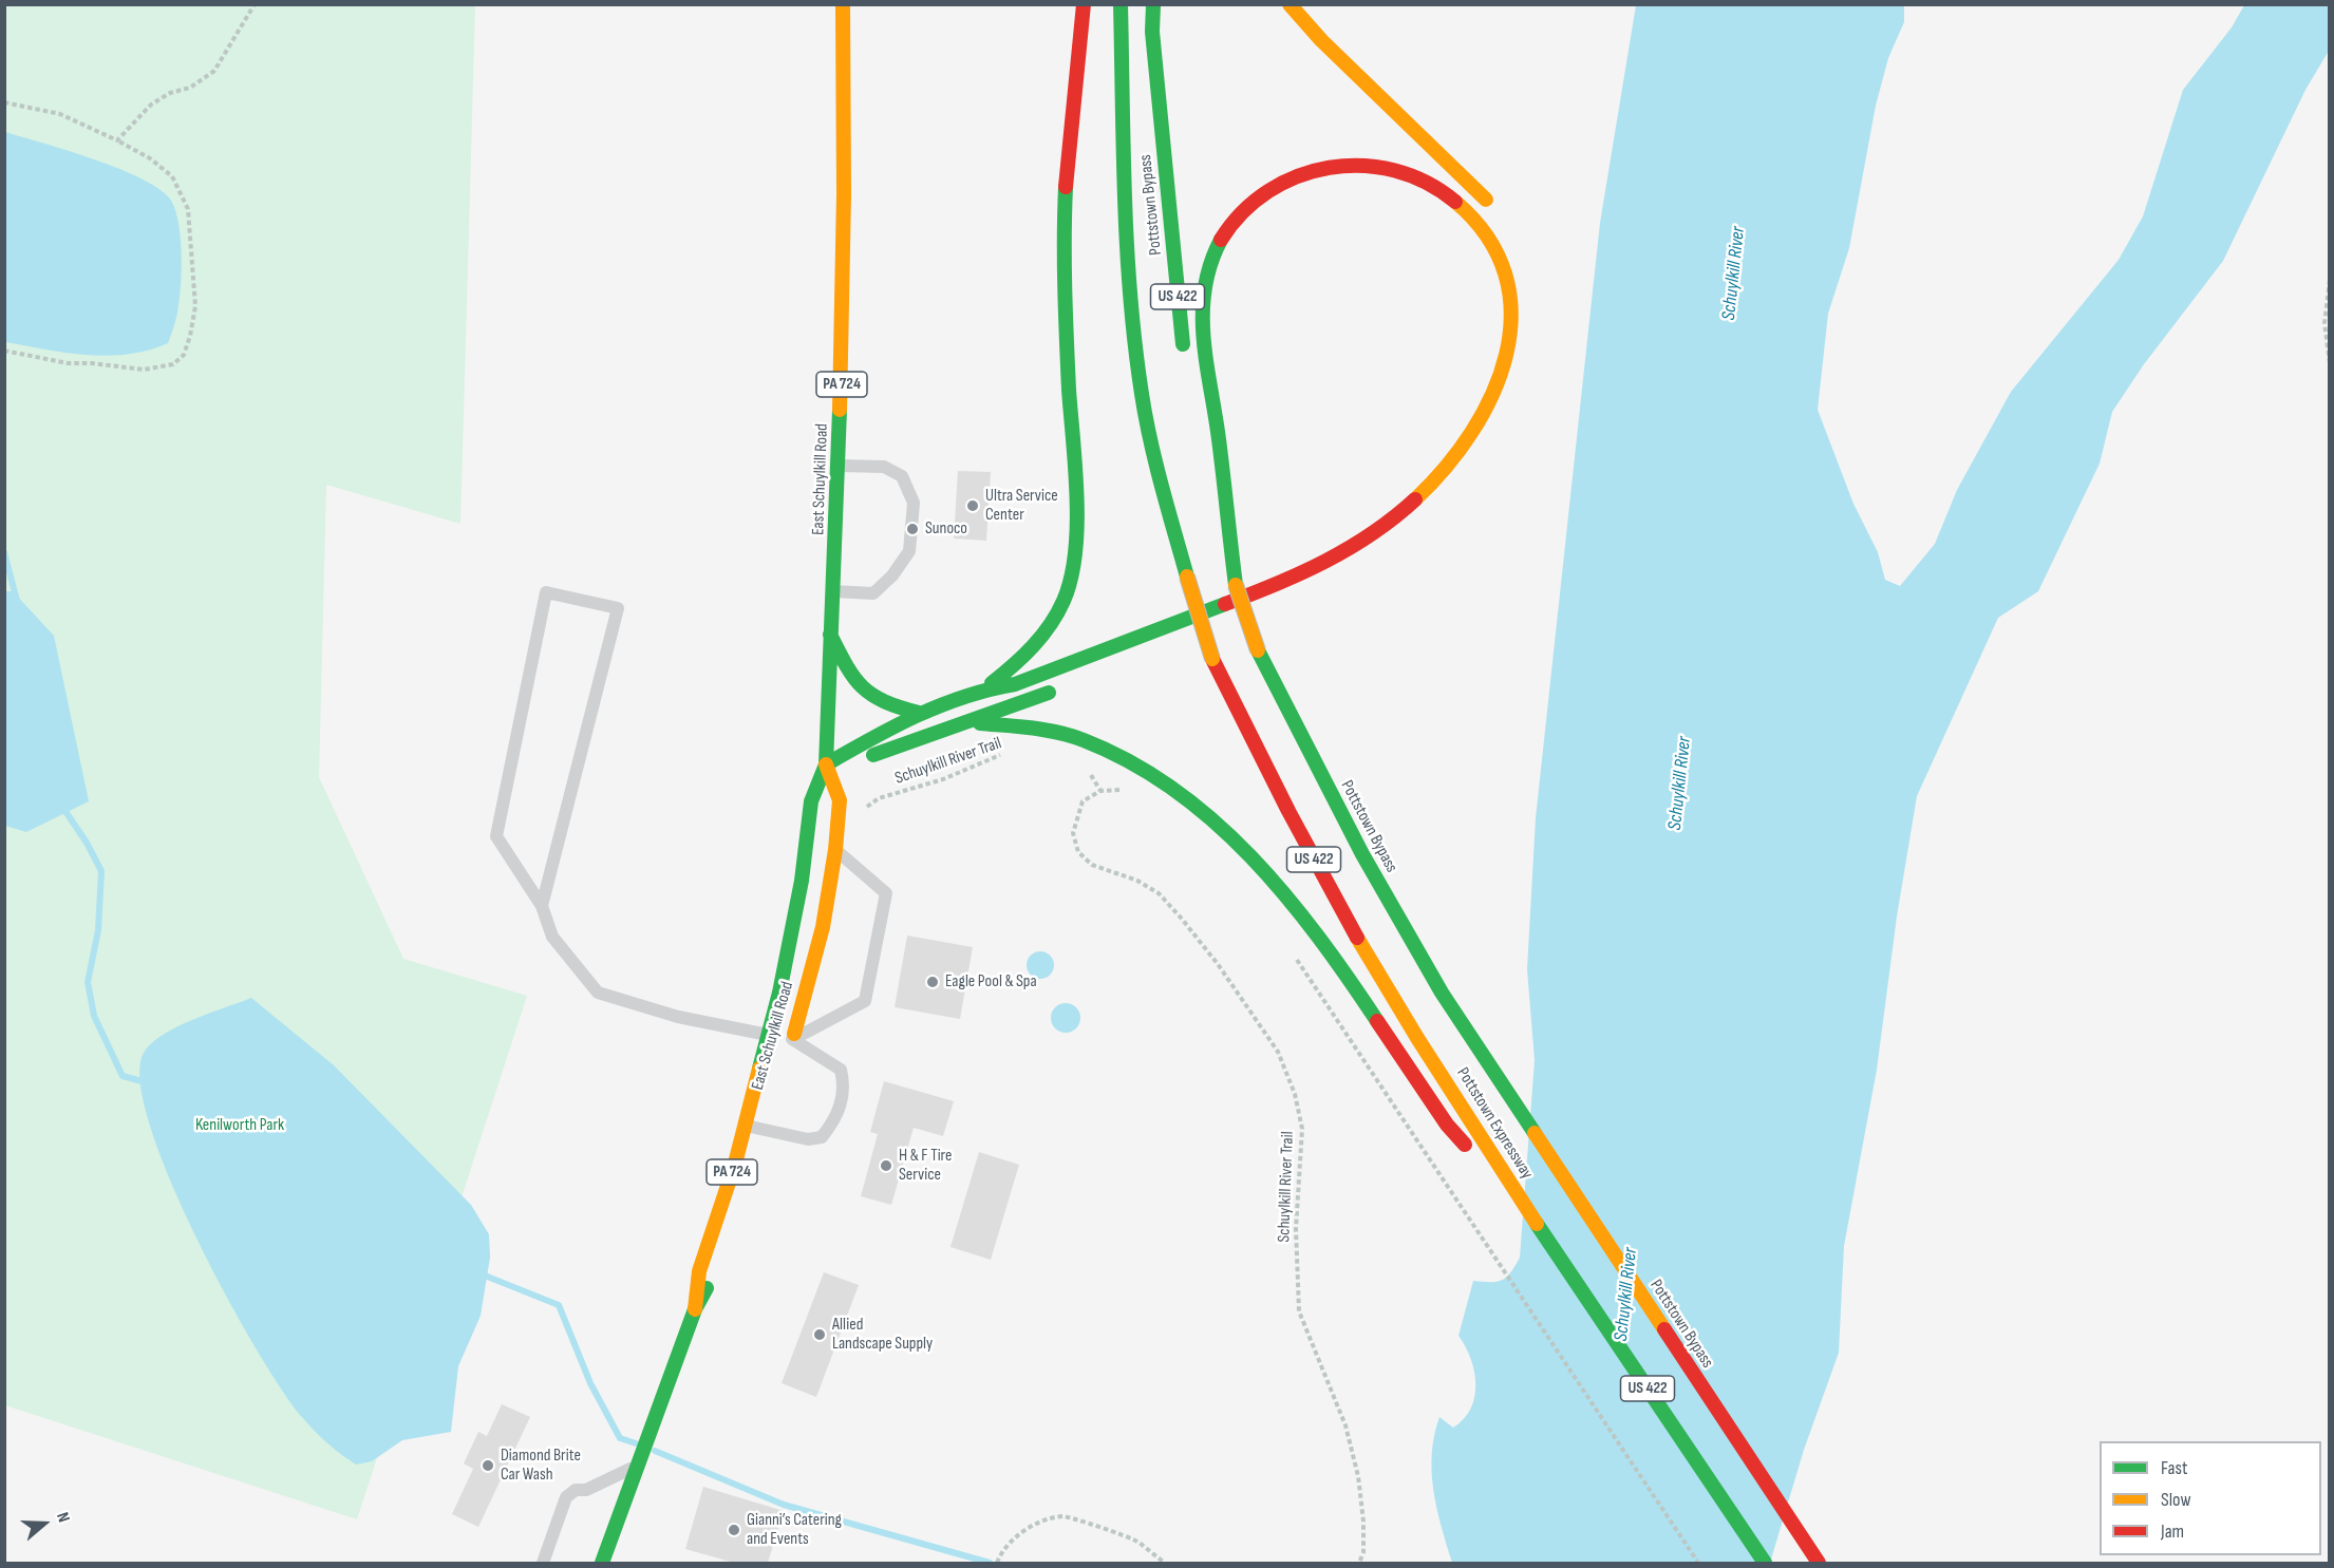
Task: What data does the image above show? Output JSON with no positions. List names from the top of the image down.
{
  "streets": {
    "main road": [
      "Pottstown Bypass",
      "US 422",
      "PA 724",
      "East Schuylkill Road",
      "Pottstown Expressway"
    ],
    "path": ["Schuylkill River Trail"]
  },
  "crossings": [
    ["Pottstown Bypass", "Pottstown Expressway"],
    ["US 422", "Pottstown Expressway"],
    ["East Schuylkill Road", "Schuylkill River Trail"]
  ],
  "water": ["Schuylkill River"],
  "parks": ["Kenilworth Park"],
  "places": [
    "Ultra Service Center",
    "Sunoco",
    "Eagle Pool & Spa",
    "H & F Tire Service",
    "Allied Landscape Supply",
    "Diamond Brite Car Wash",
    "Gianni’s Catering and Events"
  ],
  "legend": ["Fast", "Slow", "Jam"],
  "north": "right"
}
